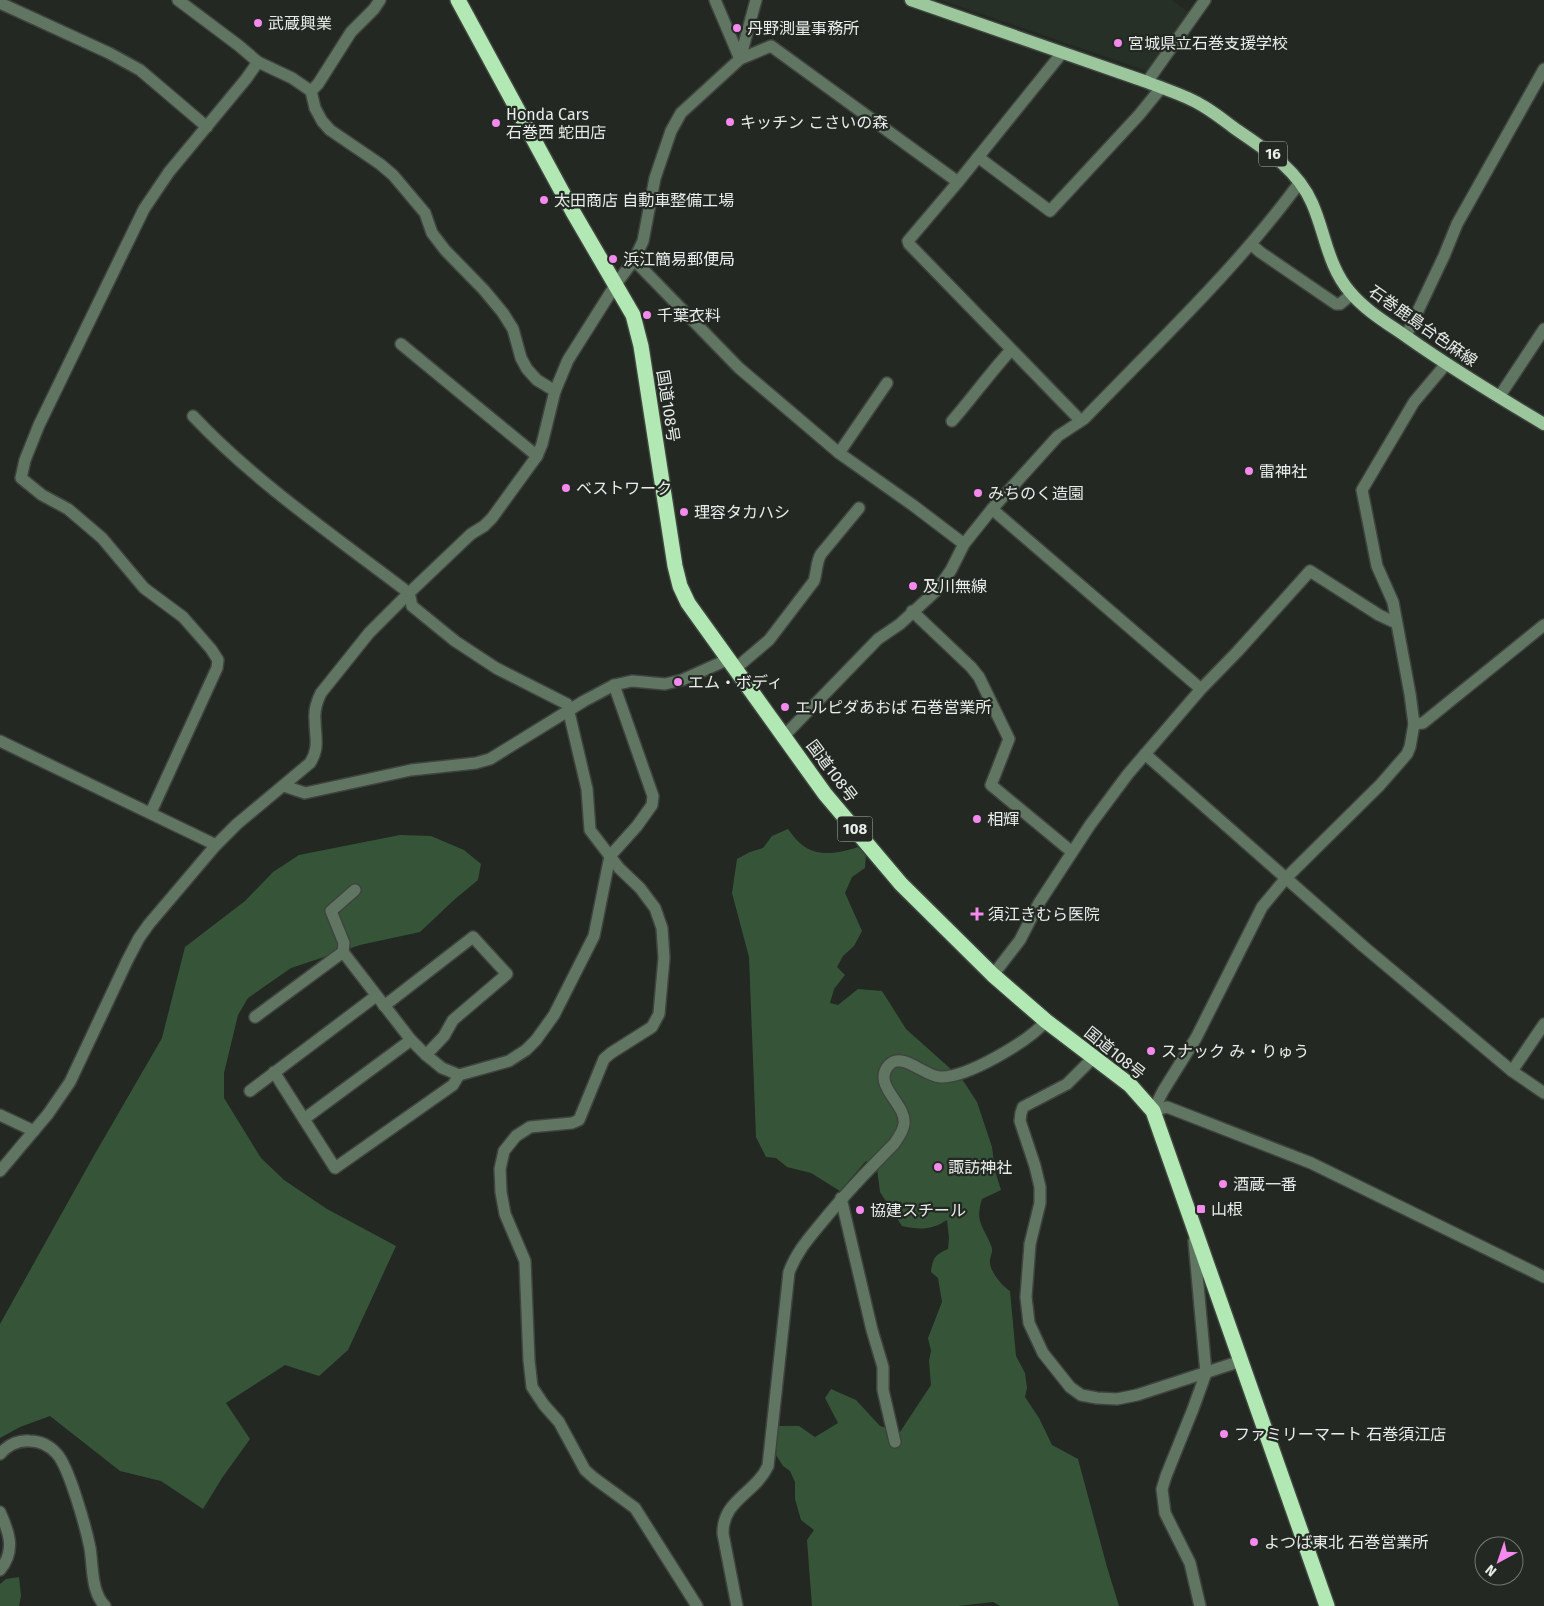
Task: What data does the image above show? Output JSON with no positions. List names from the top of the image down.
{
  "streets": {
    "highway": ["国道108号", "108"],
    "main road": ["16", "石巻鹿島台色麻線"]
  },
  "places": {
    "other": [
      "武蔵興業",
      "丹野測量事務所",
      "宮城県立石巻支援学校",
      "キッチン こさいの森",
      "Honda Cars 石巻西 蛇田店",
      "太田商店 自動車整備工場",
      "浜江簡易郵便局",
      "千葉衣料",
      "雷神社",
      "ベストワーク",
      "みちのく造園",
      "理容タカハシ",
      "及川無線",
      "エム・ボディ",
      "エルピダあおば 石巻営業所",
      "相輝",
      "スナック み・りゅう",
      "諏訪神社",
      "酒蔵一番",
      "協建スチール",
      "ファミリーマート 石巻須江店",
      "よつば東北 石巻営業所"
    ],
    "health": ["須江きむら医院"],
    "transit": ["山根"]
  },
  "north": "bottom left"
}
